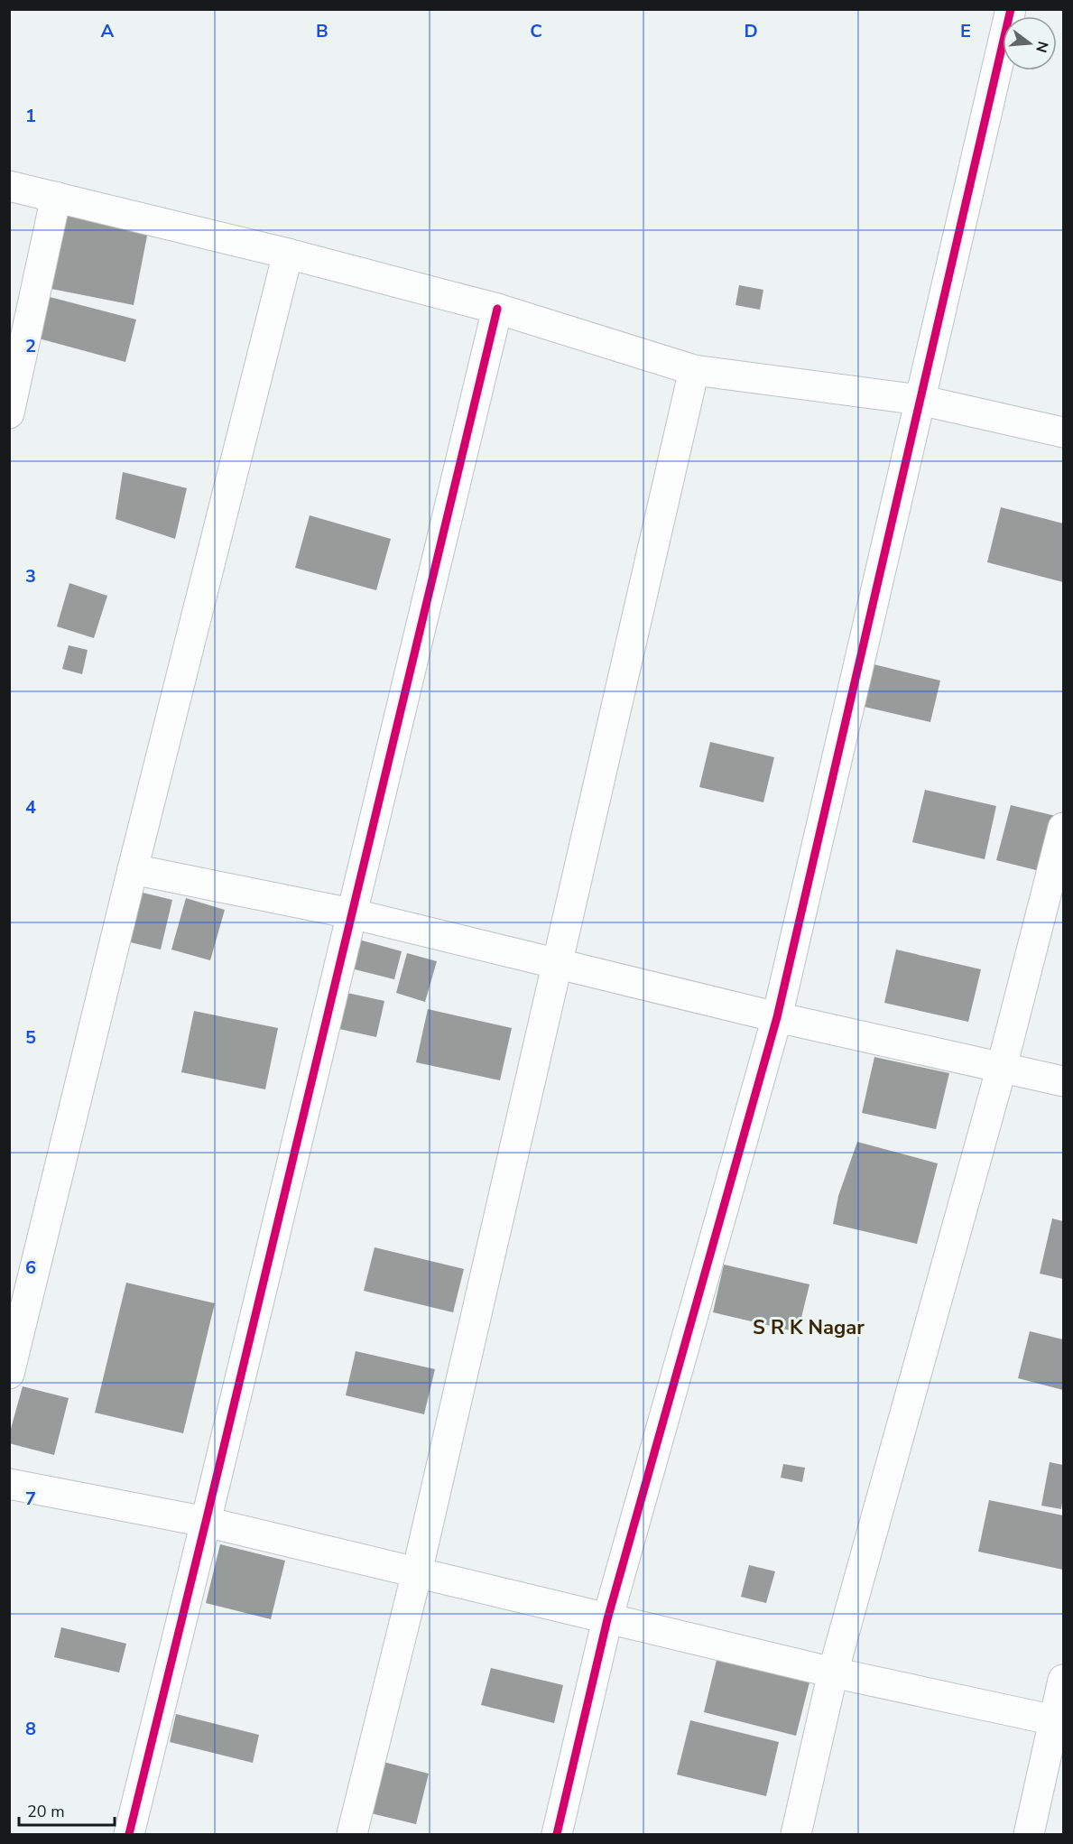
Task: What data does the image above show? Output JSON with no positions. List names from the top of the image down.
{
  "districts": ["S R K Nagar"],
  "scale_bar": "20 m",
  "north": "right",
  "grid": {
    "columns": [
      "A",
      "B",
      "C",
      "D",
      "E"
    ],
    "rows": [
      "1",
      "2",
      "3",
      "4",
      "5",
      "6",
      "7",
      "8"
    ]
  }
}
